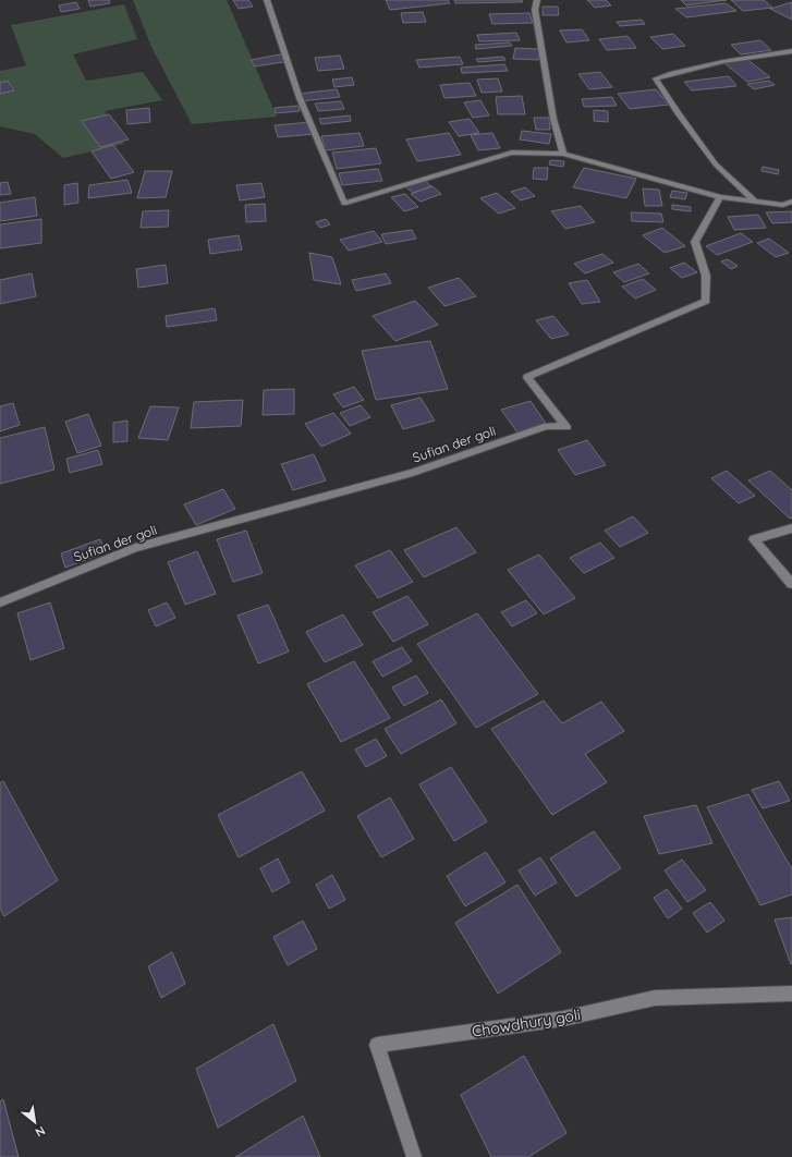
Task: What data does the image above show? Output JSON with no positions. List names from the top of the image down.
{
  "streets": {
    "street": ["Sufian der goli", "Chowdhury goli"]
  },
  "north": "bottom right"
}
